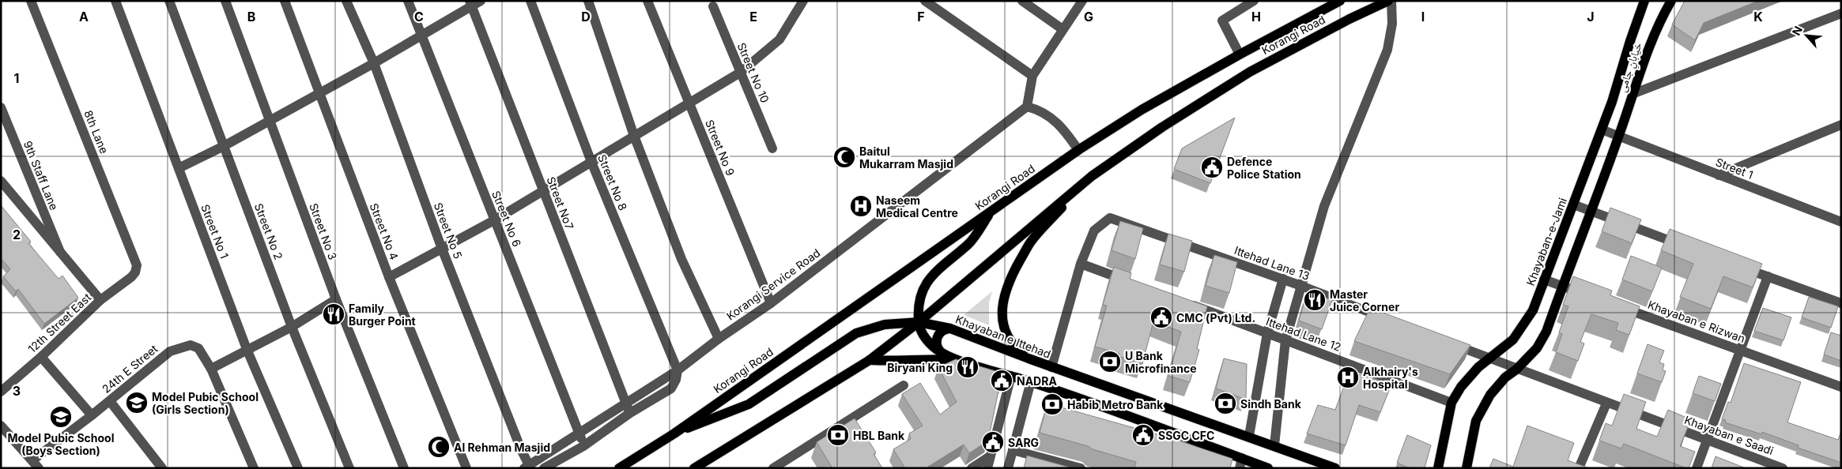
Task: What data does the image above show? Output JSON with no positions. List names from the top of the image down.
{
  "streets": {
    "main road": [
      "Korangi Road",
      "خیابانِ جامی",
      "Khayaban-e-Jami",
      "Khayaban e Ittehad"
    ],
    "street": [
      "Street No 10",
      "8th Lane",
      "Street No 9",
      "Street 1",
      "9th Staff Lane",
      "Street No 8",
      "Street No7",
      "Street No 6",
      "Street No 5",
      "Street No 1",
      "Street No 2",
      "Street No 3",
      "Street No 4",
      "Ittehad Lane 13",
      "Korangi Service Road",
      "Khayaban e Rizwan",
      "12th Street East",
      "Ittehad Lane 12",
      "24th E Street",
      "Khayaban e Saadi"
    ]
  },
  "crossings": [
    ["Korangi Road", "Khayaban e Ittehad"],
    ["خیابانِ جامی", "Street 1"],
    ["8th Lane", "12th Street East"],
    ["Street No 9", "Korangi Service Road"],
    ["Street 1", "Khayaban-e-Jami"],
    ["Street No 8", "Korangi Service Road"],
    ["Street No7", "Korangi Service Road"],
    ["Street No 6", "Korangi Service Road"],
    ["Street No 5", "Korangi Service Road"],
    ["Khayaban-e-Jami", "Ittehad Lane 12"],
    ["Ittehad Lane 13", "Khayaban e Ittehad"]
  ],
  "places": {
    "mosque": ["Baitul Mukarram Masjid", "Al Rehman Masjid"],
    "public building": [
      "Defence Police Station",
      "CMC (Pvt) Ltd.",
      "NADRA",
      "SSGC CFC",
      "SARG"
    ],
    "hospital": ["Naseem Medical Centre", "Alkhairy's Hospital"],
    "restaurant": ["Master Juice Corner", "Family Burger Point", "Biryani King"],
    "bank": [
      "U Bank Microfinance",
      "Sindh Bank",
      "Habib Metro Bank",
      "HBL Bank"
    ],
    "school or university": ["Model Pubic School (Girls Section)", "Model Pubic School (Boys Section)"]
  },
  "north": "top left",
  "grid": {
    "columns": [
      "A",
      "B",
      "C",
      "D",
      "E",
      "F",
      "G",
      "H",
      "I",
      "J",
      "K"
    ],
    "rows": ["1", "2", "3"]
  }
}
